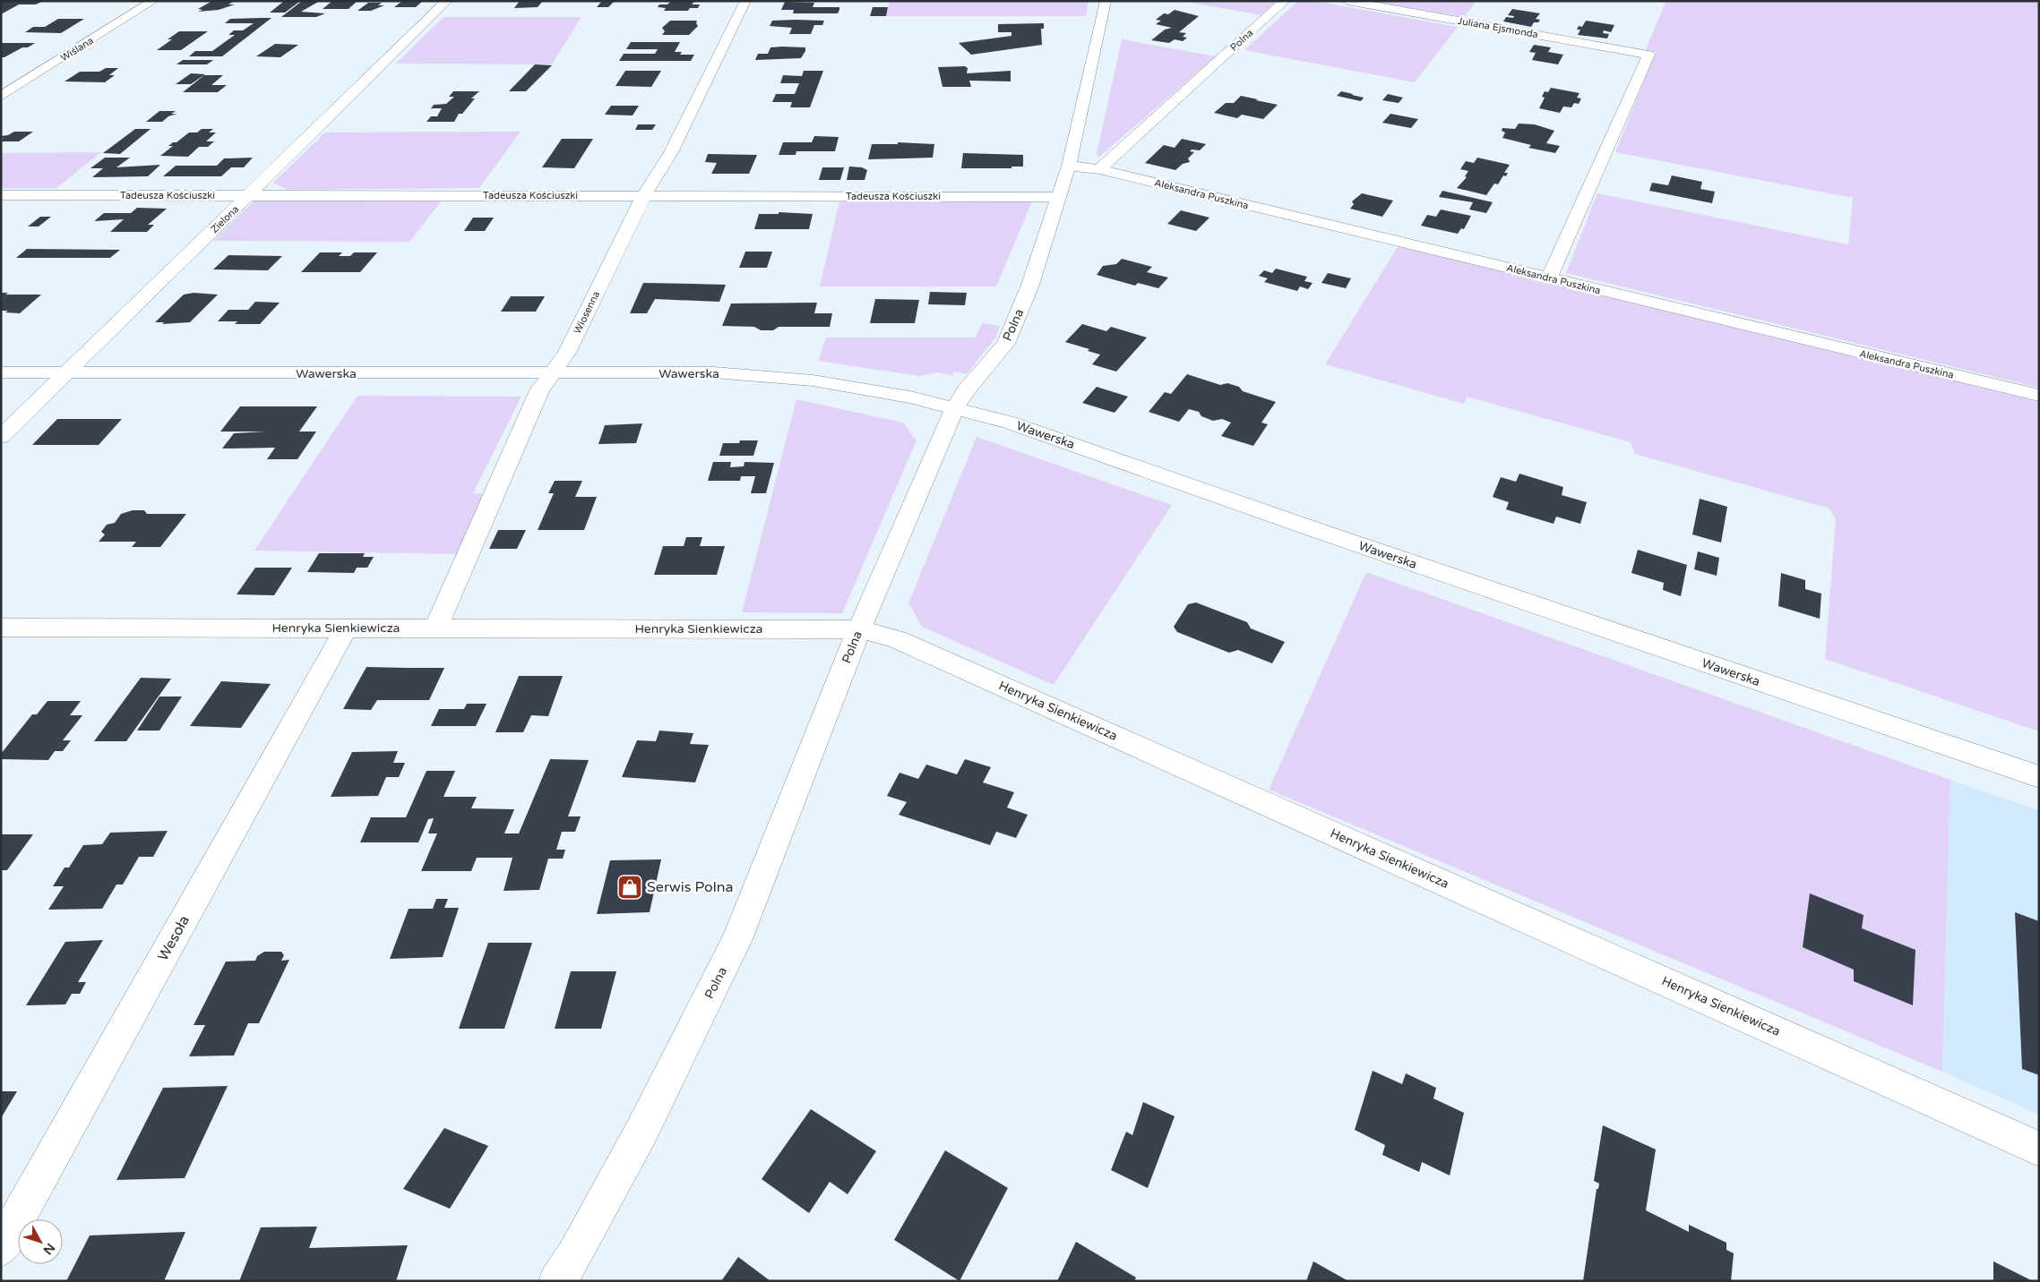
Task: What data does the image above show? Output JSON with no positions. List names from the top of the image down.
{
  "streets": {
    "street": [
      "Juliana Ejsmonda",
      "Polna",
      "Wiślana",
      "Aleksandra Puszkina",
      "Tadeusza Kościuszki",
      "Zielona",
      "Wiosenna",
      "Wawerska",
      "Henryka Sienkiewicza",
      "Wesoła"
    ]
  },
  "crossings": [
    ["Juliana Ejsmonda", "Aleksandra Puszkina"],
    ["Polna", "Aleksandra Puszkina"],
    ["Polna", "Tadeusza Kościuszki"],
    ["Polna", "Wawerska"],
    ["Polna", "Henryka Sienkiewicza"],
    ["Tadeusza Kościuszki", "Zielona"],
    ["Tadeusza Kościuszki", "Wiosenna"],
    ["Zielona", "Wawerska"],
    ["Wiosenna", "Wawerska"],
    ["Wiosenna", "Henryka Sienkiewicza"],
    ["Henryka Sienkiewicza", "Wesoła"]
  ],
  "places": {
    "shop": ["Serwis Polna"]
  },
  "north": "bottom right"
}
